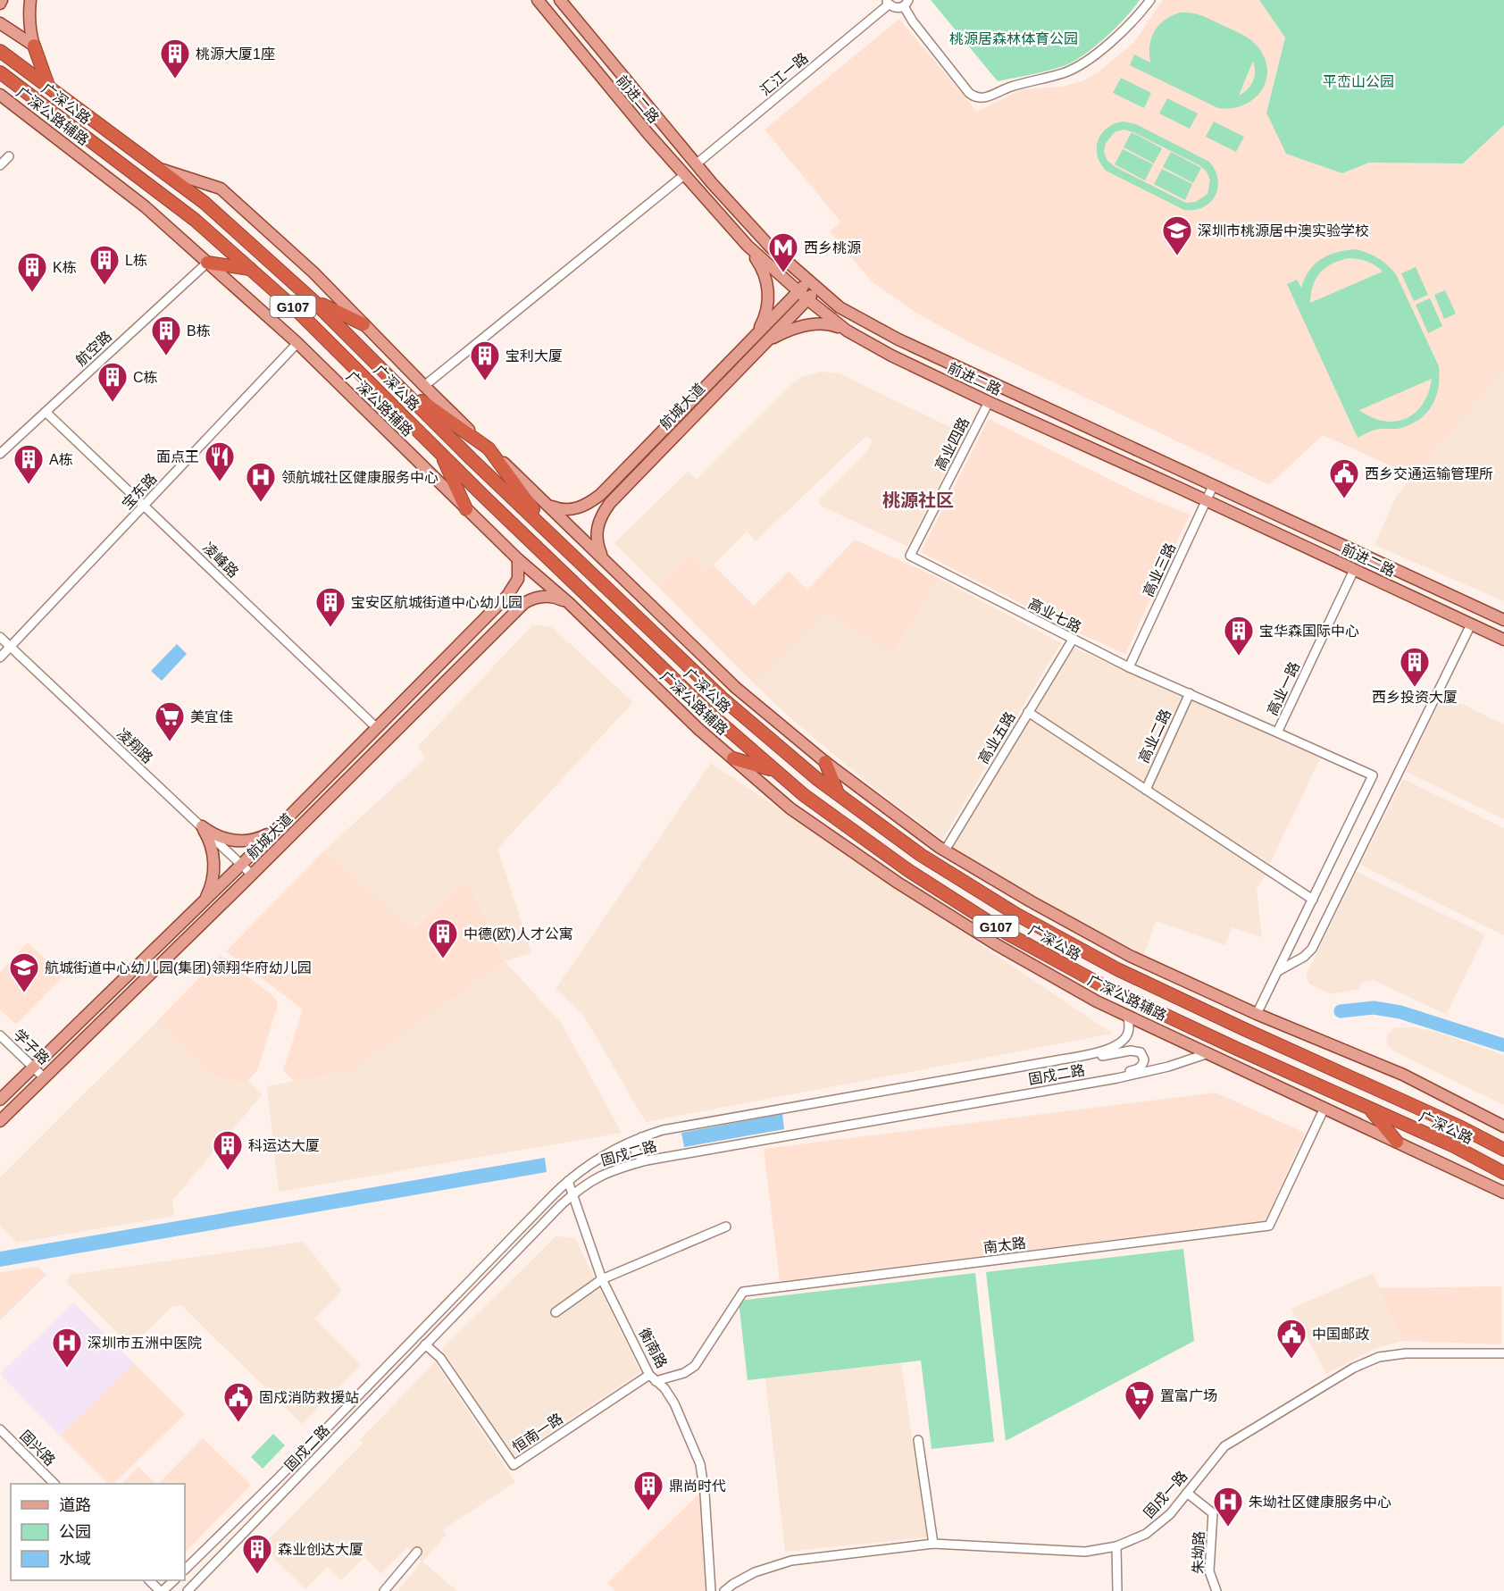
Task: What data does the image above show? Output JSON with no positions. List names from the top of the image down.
{
  "streets": {
    "highway": ["广深公路", "G107"],
    "main road": ["前进二路", "广深公路辅路", "航城大道"],
    "street": [
      "汇江一路",
      "航空路",
      "高业四路",
      "宝东路",
      "凌峰路",
      "高业三路",
      "高业七路",
      "高业一路",
      "高业二路",
      "高业五路",
      "凌翔路",
      "学子路",
      "固戍二路",
      "南太路",
      "衡南路",
      "恒南一路",
      "固兴路",
      "固戍一路",
      "朱坳路"
    ]
  },
  "crossings": [
    ["汇江一路", "前进二路"],
    ["前进二路", "航城大道"],
    ["前进二路", "高业四路"],
    ["前进二路", "高业三路"],
    ["前进二路", "高业一路"],
    ["广深公路辅路", "航空路"],
    ["广深公路辅路", "航城大道"],
    ["广深公路辅路", "宝东路"],
    ["广深公路辅路", "固戍二路"],
    ["广深公路辅路", "南太路"],
    ["航空路", "凌峰路"],
    ["航城大道", "凌峰路"],
    ["航城大道", "凌翔路"],
    ["航城大道", "学子路"],
    ["高业四路", "高业七路"],
    ["宝东路", "凌峰路"],
    ["宝东路", "凌翔路"],
    ["高业三路", "高业七路"],
    ["高业七路", "高业一路"],
    ["高业七路", "高业二路"],
    ["高业七路", "高业五路"],
    ["高业一路", "高业二路"],
    ["固戍二路", "衡南路"],
    ["固戍二路", "恒南一路"],
    ["南太路", "衡南路"],
    ["南太路", "恒南一路"],
    ["衡南路", "恒南一路"],
    ["固戍一路", "朱坳路"]
  ],
  "districts": ["桃源社区"],
  "parks": ["桃源居森林体育公园", "平峦山公园"],
  "places": {
    "building": [
      "桃源大厦1座",
      "L栋",
      "K栋",
      "B栋",
      "宝利大厦",
      "C栋",
      "A栋",
      "宝安区航城街道中心幼儿园",
      "宝华森国际中心",
      "西乡投资大厦",
      "中德(欧)人才公寓",
      "科运达大厦",
      "鼎尚时代",
      "森业创达大厦"
    ],
    "school or university": ["深圳市桃源居中澳实验学校", "航城街道中心幼儿园(集团)领翔华府幼儿园"],
    "metro station": ["西乡桃源"],
    "restaurant": ["面点王"],
    "public building": ["西乡交通运输管理所", "中国邮政", "固戍消防救援站"],
    "hospital": ["领航城社区健康服务中心", "深圳市五洲中医院", "朱坳社区健康服务中心"],
    "supermarket": ["美宜佳", "置富广场"]
  },
  "legend": ["道路", "公园", "水域"]
}
